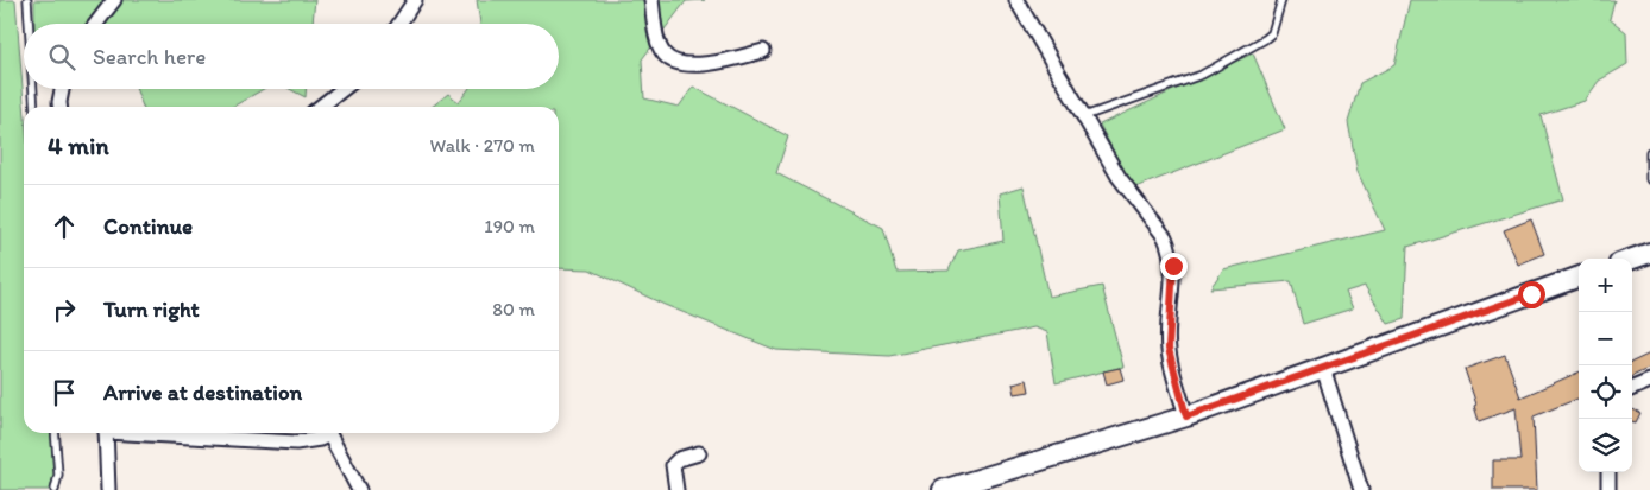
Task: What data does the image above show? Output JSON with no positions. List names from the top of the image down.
{
  "page": {
    "search": "Search here",
    "heading": ["4 min", "Walk · 270 m"],
    "list": [
      ["Continue", "190 m"],
      ["Turn right", "80 m"],
      "Arrive at destination"
    ],
    "map_buttons": ["+", "−"]
  }
}
